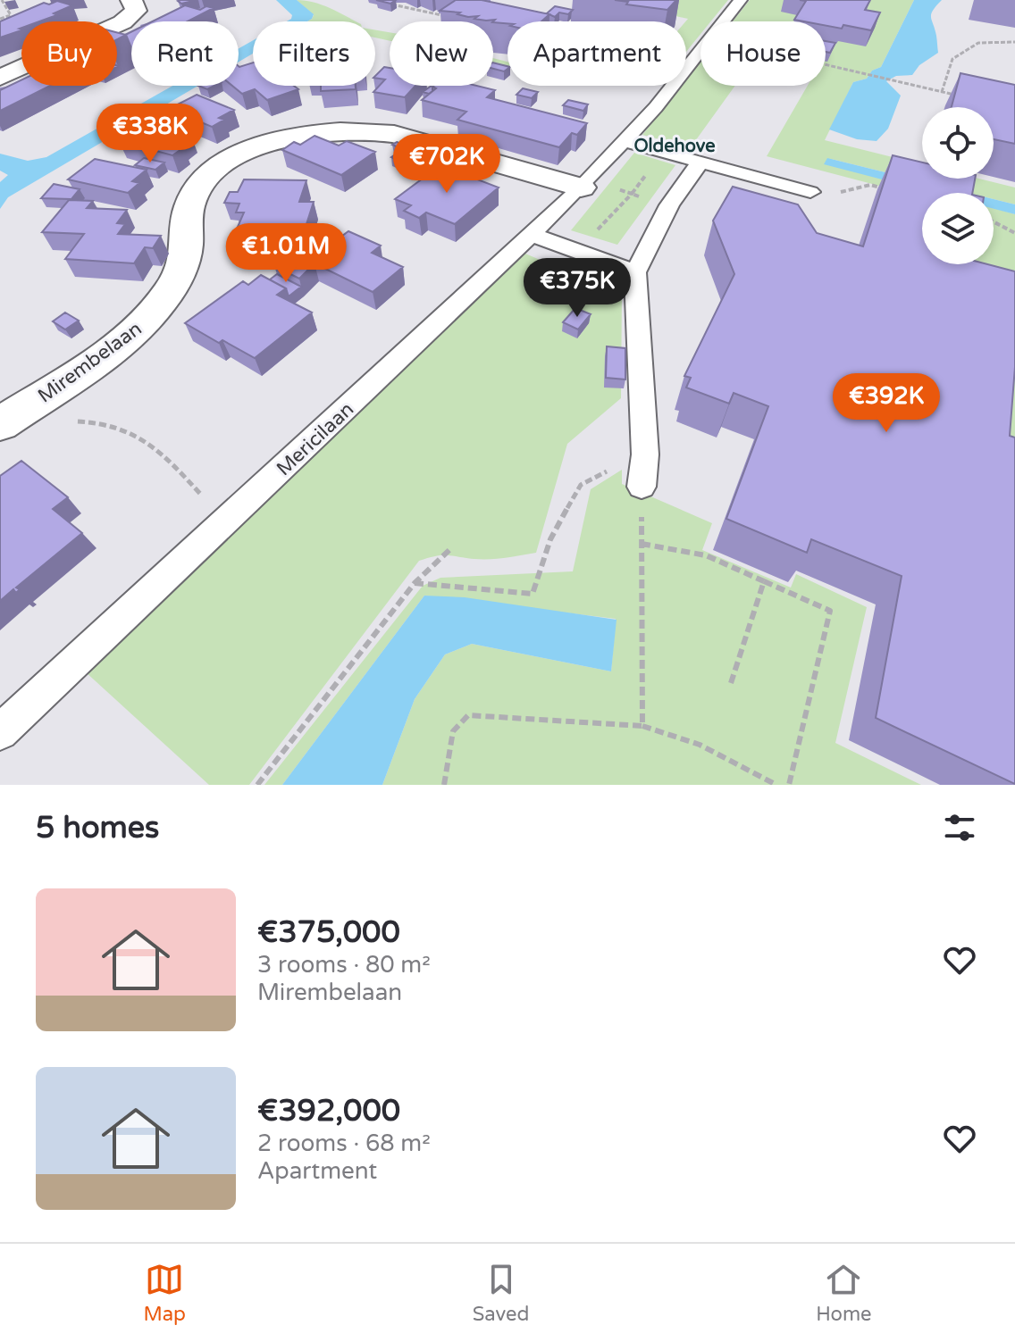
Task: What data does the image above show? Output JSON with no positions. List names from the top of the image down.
{
  "streets": {
    "street": ["Mirembelaan"],
    "lane": ["Mericilaan"]
  },
  "crossings": [
    ["Mirembelaan", "Mericilaan"]
  ],
  "districts": ["Oldehove"],
  "page": {
    "chip": [
      "Buy",
      "Rent",
      "Filters",
      "New",
      "Apartment",
      "House"
    ],
    "price": [
      "€338K",
      "€702K",
      "€1.01M",
      "€375K",
      "€392K"
    ],
    "heading": "5 homes",
    "list": [
      {
        "name": "€375,000",
        "note": "3 rooms · 80 m² · Mirembelaan"
      },
      {
        "name": "€392,000",
        "note": "2 rooms · 68 m² · Apartment"
      }
    ],
    "tabs": ["Map", "Saved", "Home"]
  }
}
